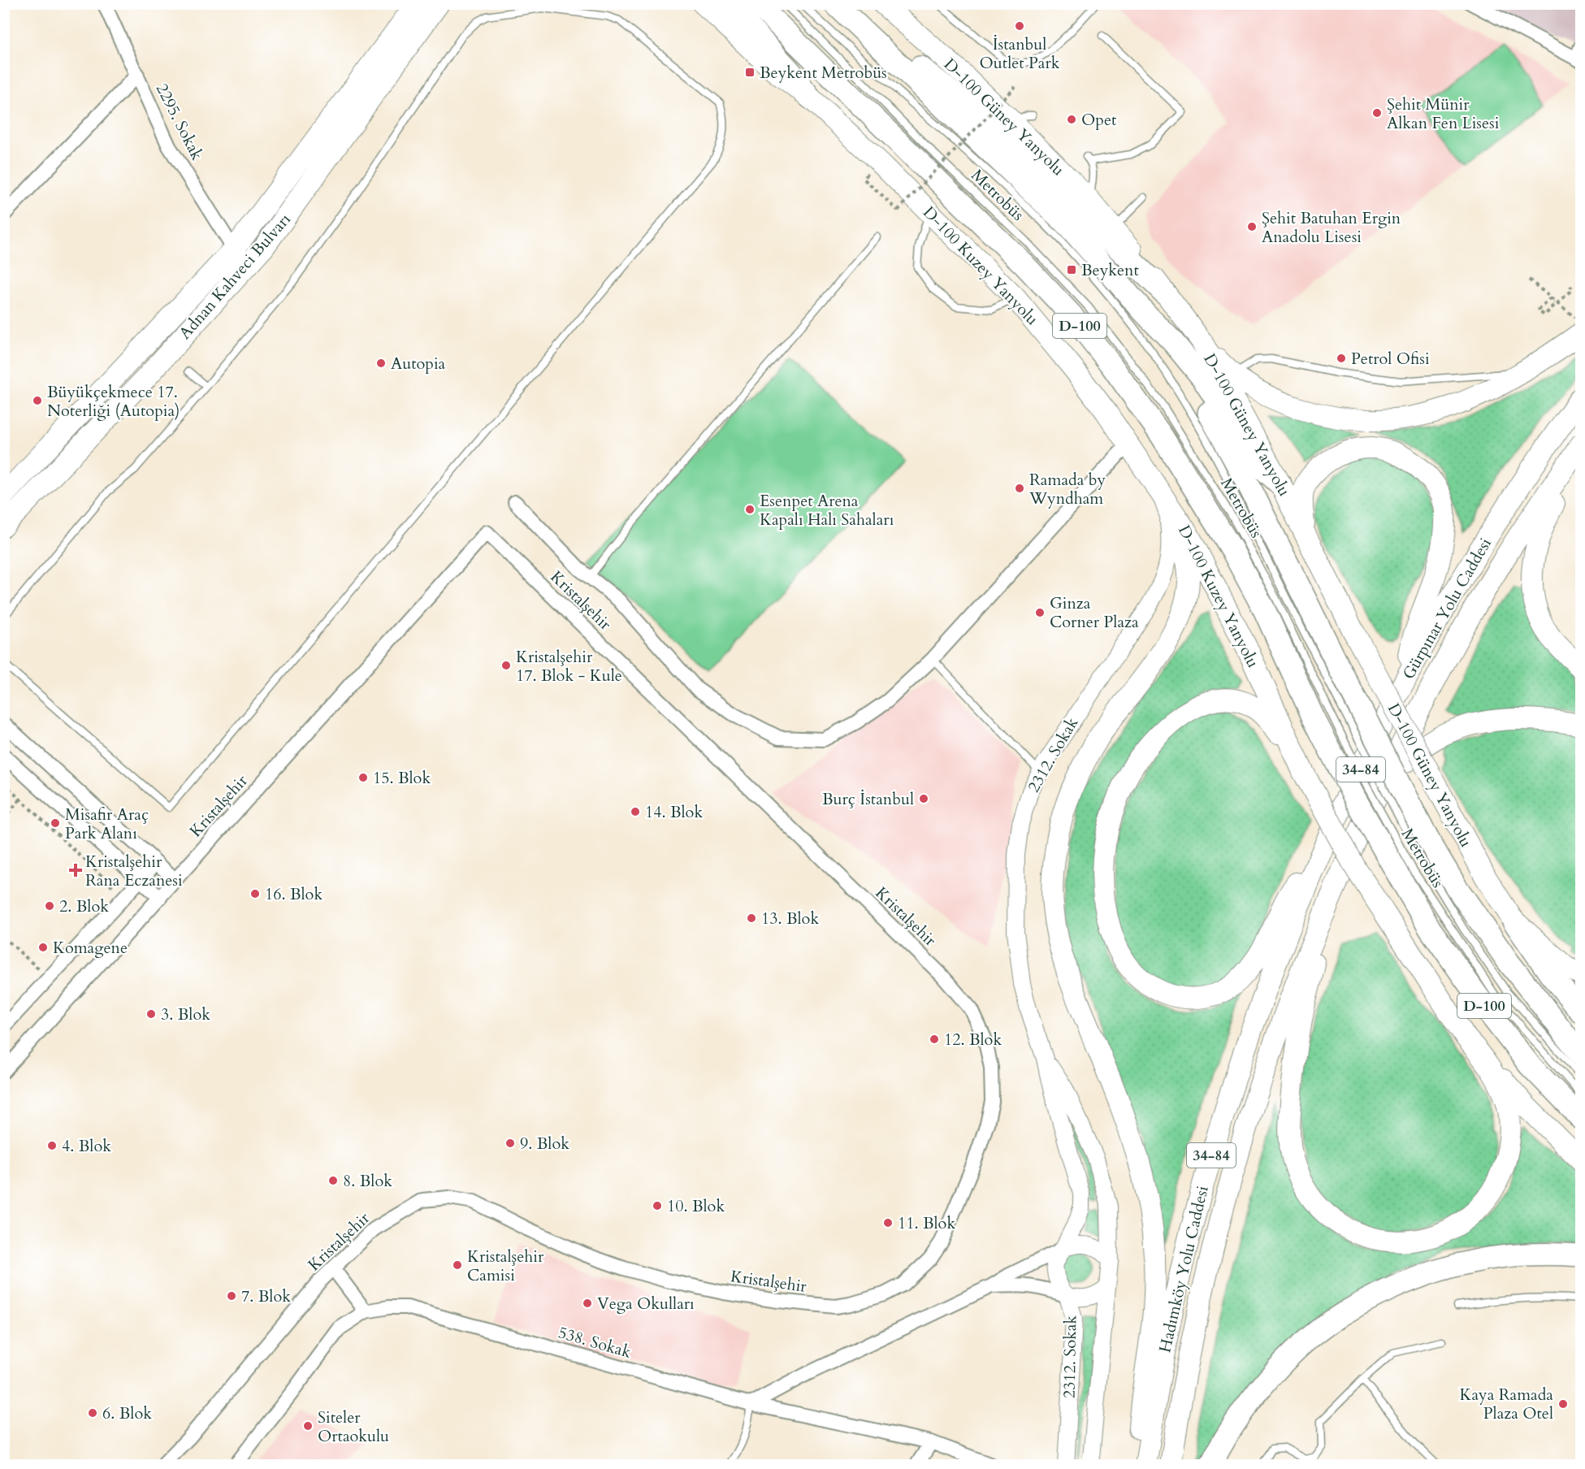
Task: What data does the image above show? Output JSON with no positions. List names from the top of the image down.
{
  "streets": {
    "highway": ["D-100"],
    "main road": [
      "D-100 Güney Yanyolu",
      "D-100 Kuzey Yanyolu",
      "Adnan Kahveci Bulvarı",
      "Gürpınar Yolu Caddesi",
      "34-84",
      "Hadımköy Yolu Caddesi"
    ],
    "street": [
      "2295. Sokak",
      "Kristalşehir",
      "2312. Sokak",
      "538. Sokak"
    ],
    "lane": ["Metrobüs"]
  },
  "crossings": [
    ["2295. Sokak", "Adnan Kahveci Bulvarı"],
    ["Metrobüs", "D-100"],
    ["D-100 Kuzey Yanyolu", "2312. Sokak"],
    ["Gürpınar Yolu Caddesi", "34-84"],
    ["Gürpınar Yolu Caddesi", "Hadımköy Yolu Caddesi"],
    ["34-84", "Hadımköy Yolu Caddesi"]
  ],
  "places": {
    "other": [
      "İstanbul Outlet Park",
      "Şehit Münir Alkan Fen Lisesi",
      "Opet",
      "Şehit Batuhan Ergin Anadolu Lisesi",
      "Petrol Ofisi",
      "Autopia",
      "Büyükçekmece 17. Noterliği (Autopia)",
      "Ramada by Wyndham",
      "Esenpet Arena Kapalı Halı Sahaları",
      "Ginza Corner Plaza",
      "Kristalşehir 17. Blok - Kule",
      "15. Blok",
      "Burç İstanbul",
      "14. Blok",
      "Misafir Araç Park Alanı",
      "16. Blok",
      "2. Blok",
      "13. Blok",
      "Komagene",
      "3. Blok",
      "12. Blok",
      "9. Blok",
      "4. Blok",
      "8. Blok",
      "10. Blok",
      "11. Blok",
      "Kristalşehir Camisi",
      "7. Blok",
      "Vega Okulları",
      "Kaya Ramada Plaza Otel",
      "6. Blok",
      "Siteler Ortaokulu"
    ],
    "transit": ["Beykent Metrobüs", "Beykent"],
    "health": ["Kristalşehir Rana Eczanesi"]
  }
}
